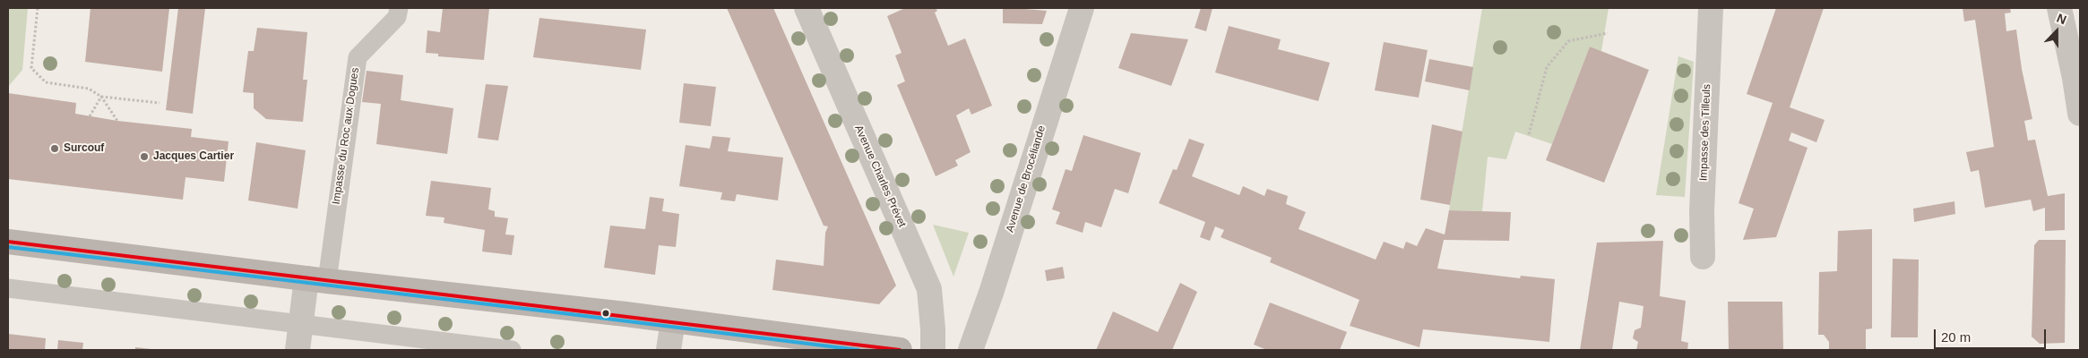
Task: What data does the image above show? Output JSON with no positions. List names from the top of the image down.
{
  "streets": {
    "street": ["Impasse des Tilleuls", "Avenue Charles Prévet", "Avenue de Brocéliande"],
    "lane": ["Impasse du Roc aux Dogues"]
  },
  "places": ["Surcouf", "Jacques Cartier"],
  "scale_bar": "20 m",
  "north": "top"
}
